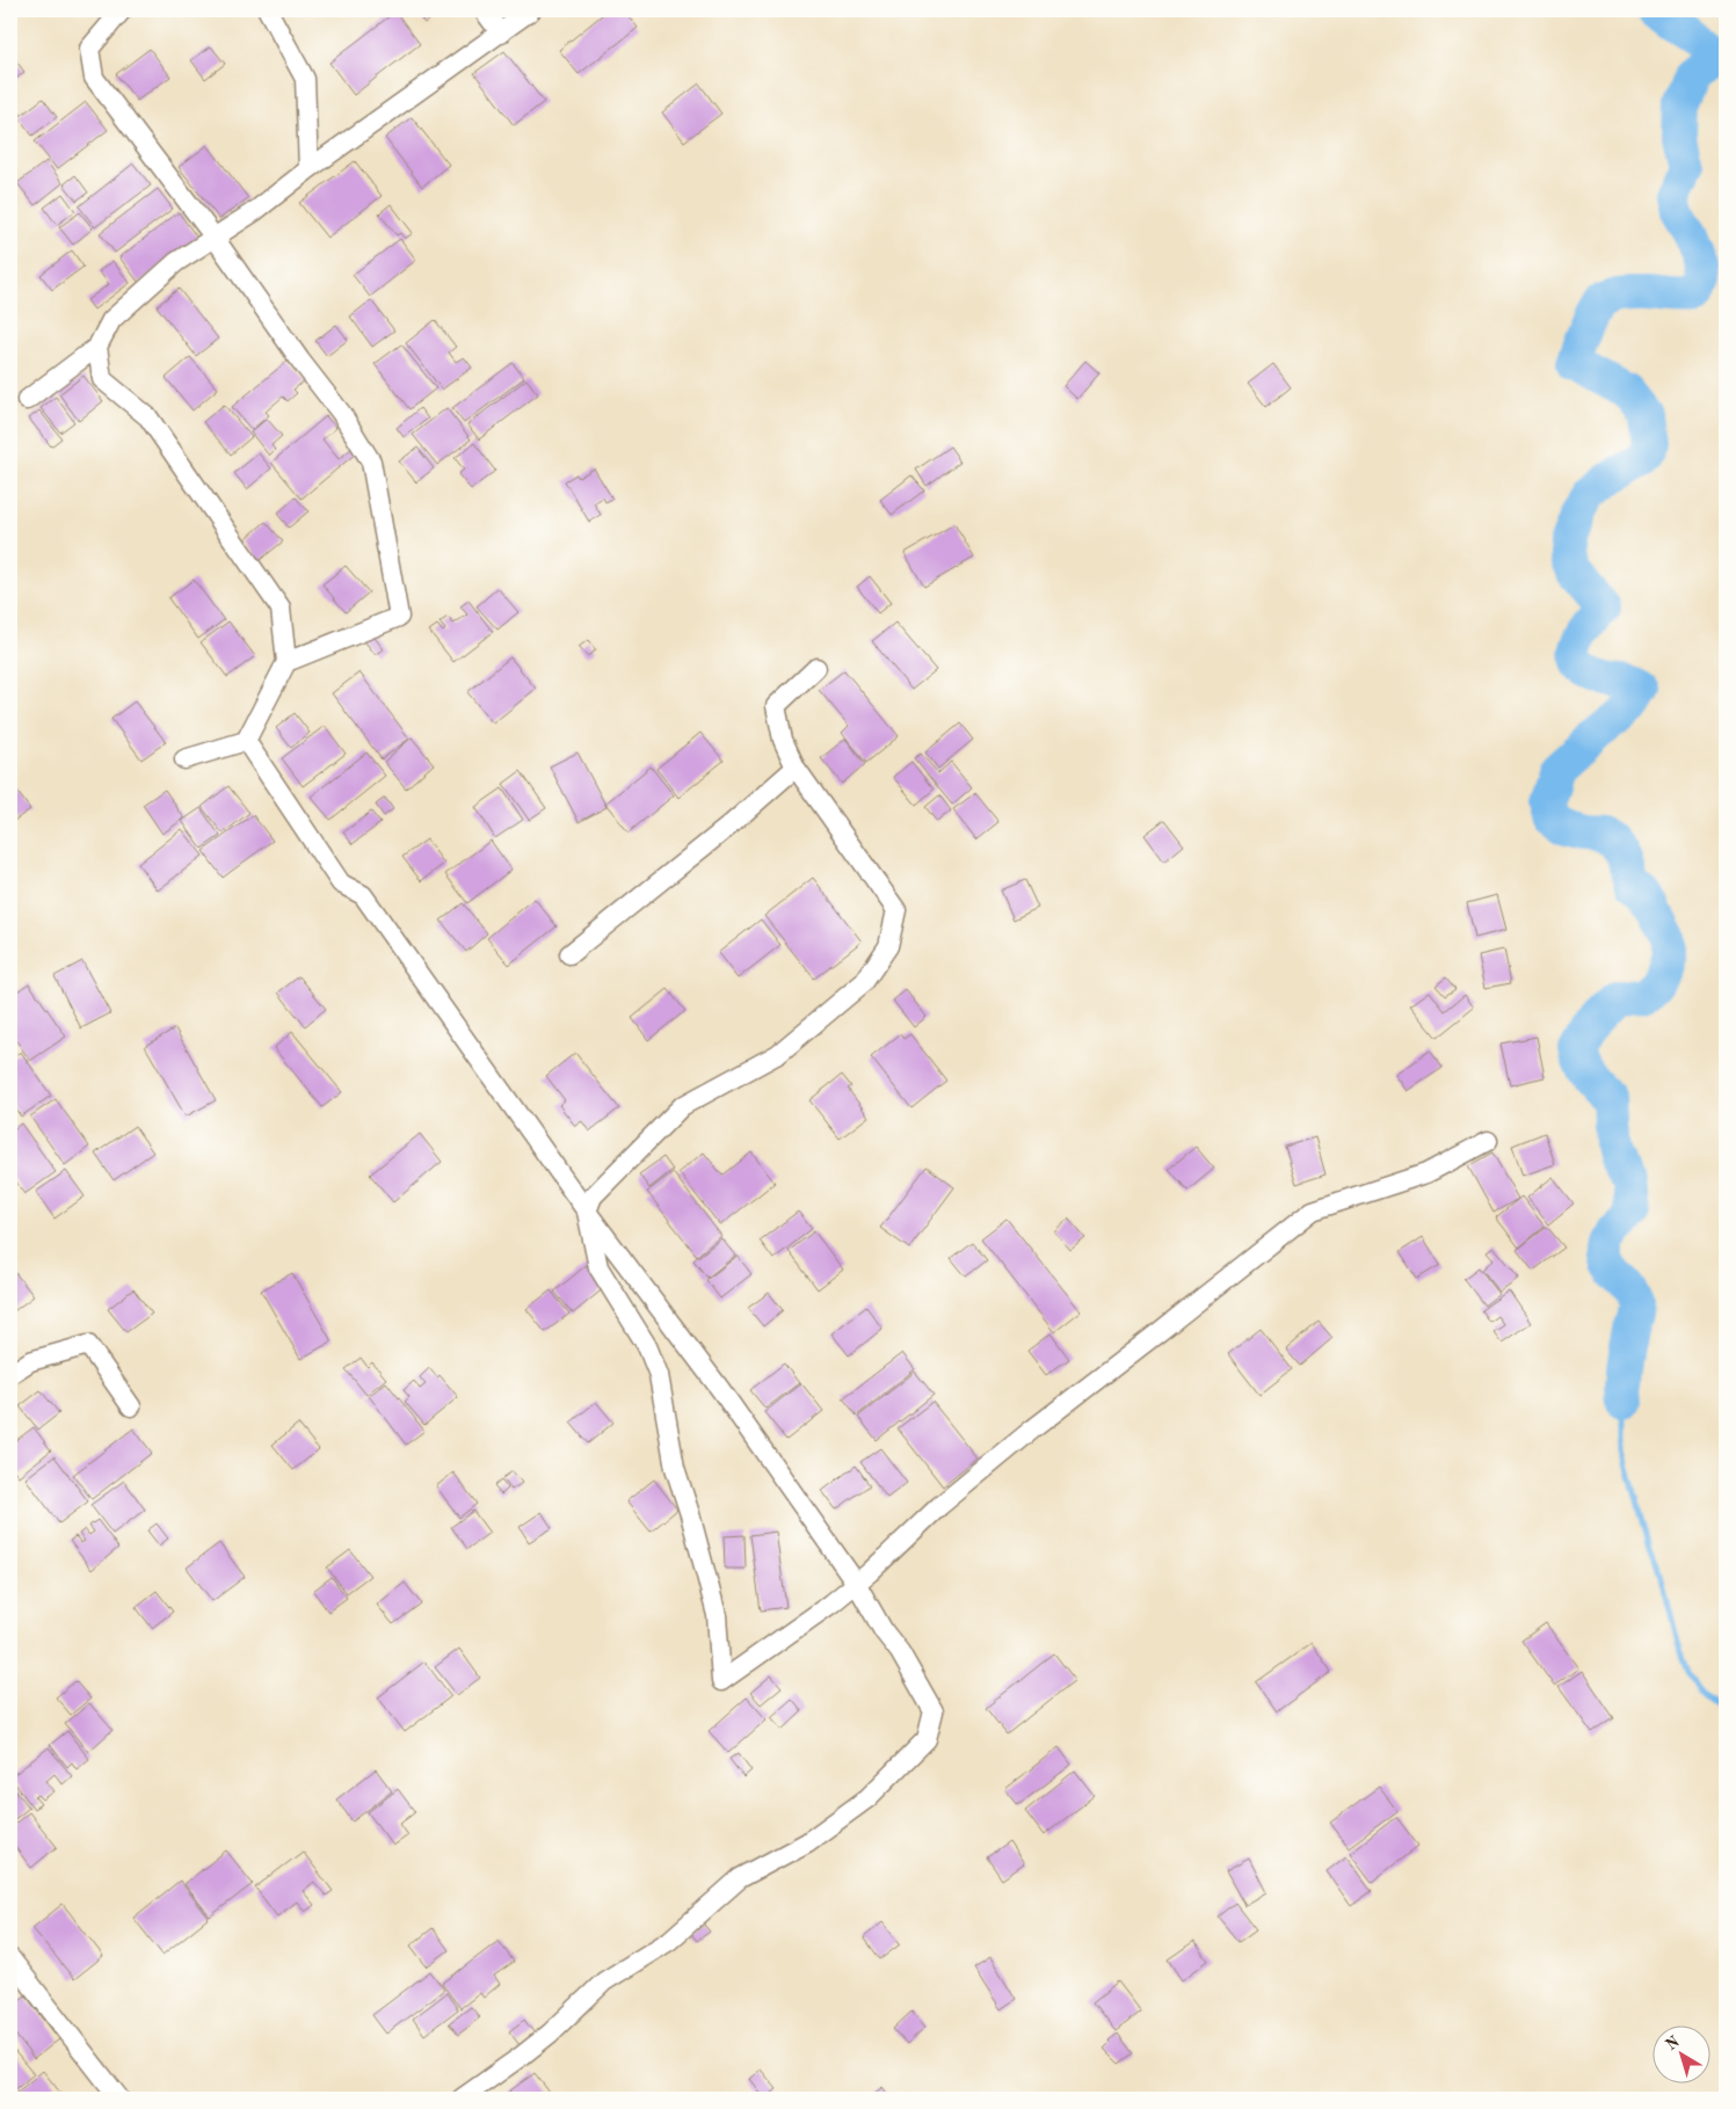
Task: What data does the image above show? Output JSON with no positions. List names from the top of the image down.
{
  "north": "top left"
}
